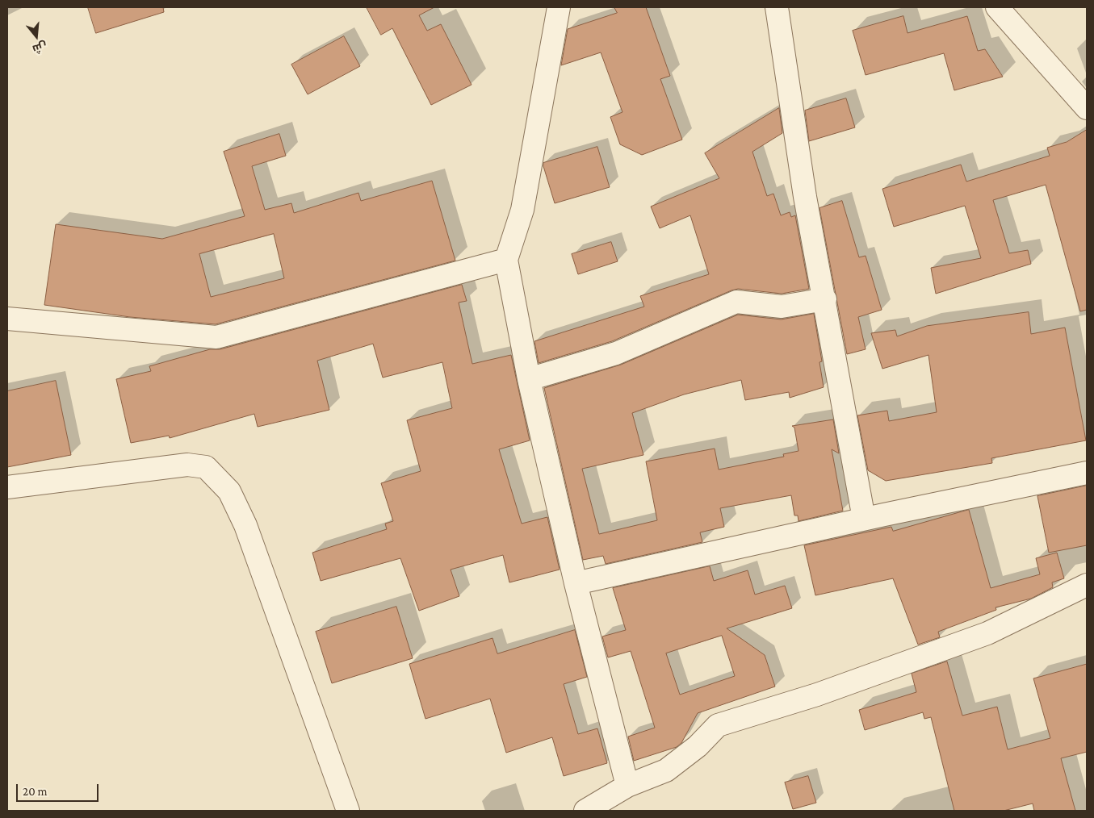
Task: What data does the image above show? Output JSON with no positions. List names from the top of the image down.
{
  "scale_bar": "20 m",
  "north": "bottom"
}
